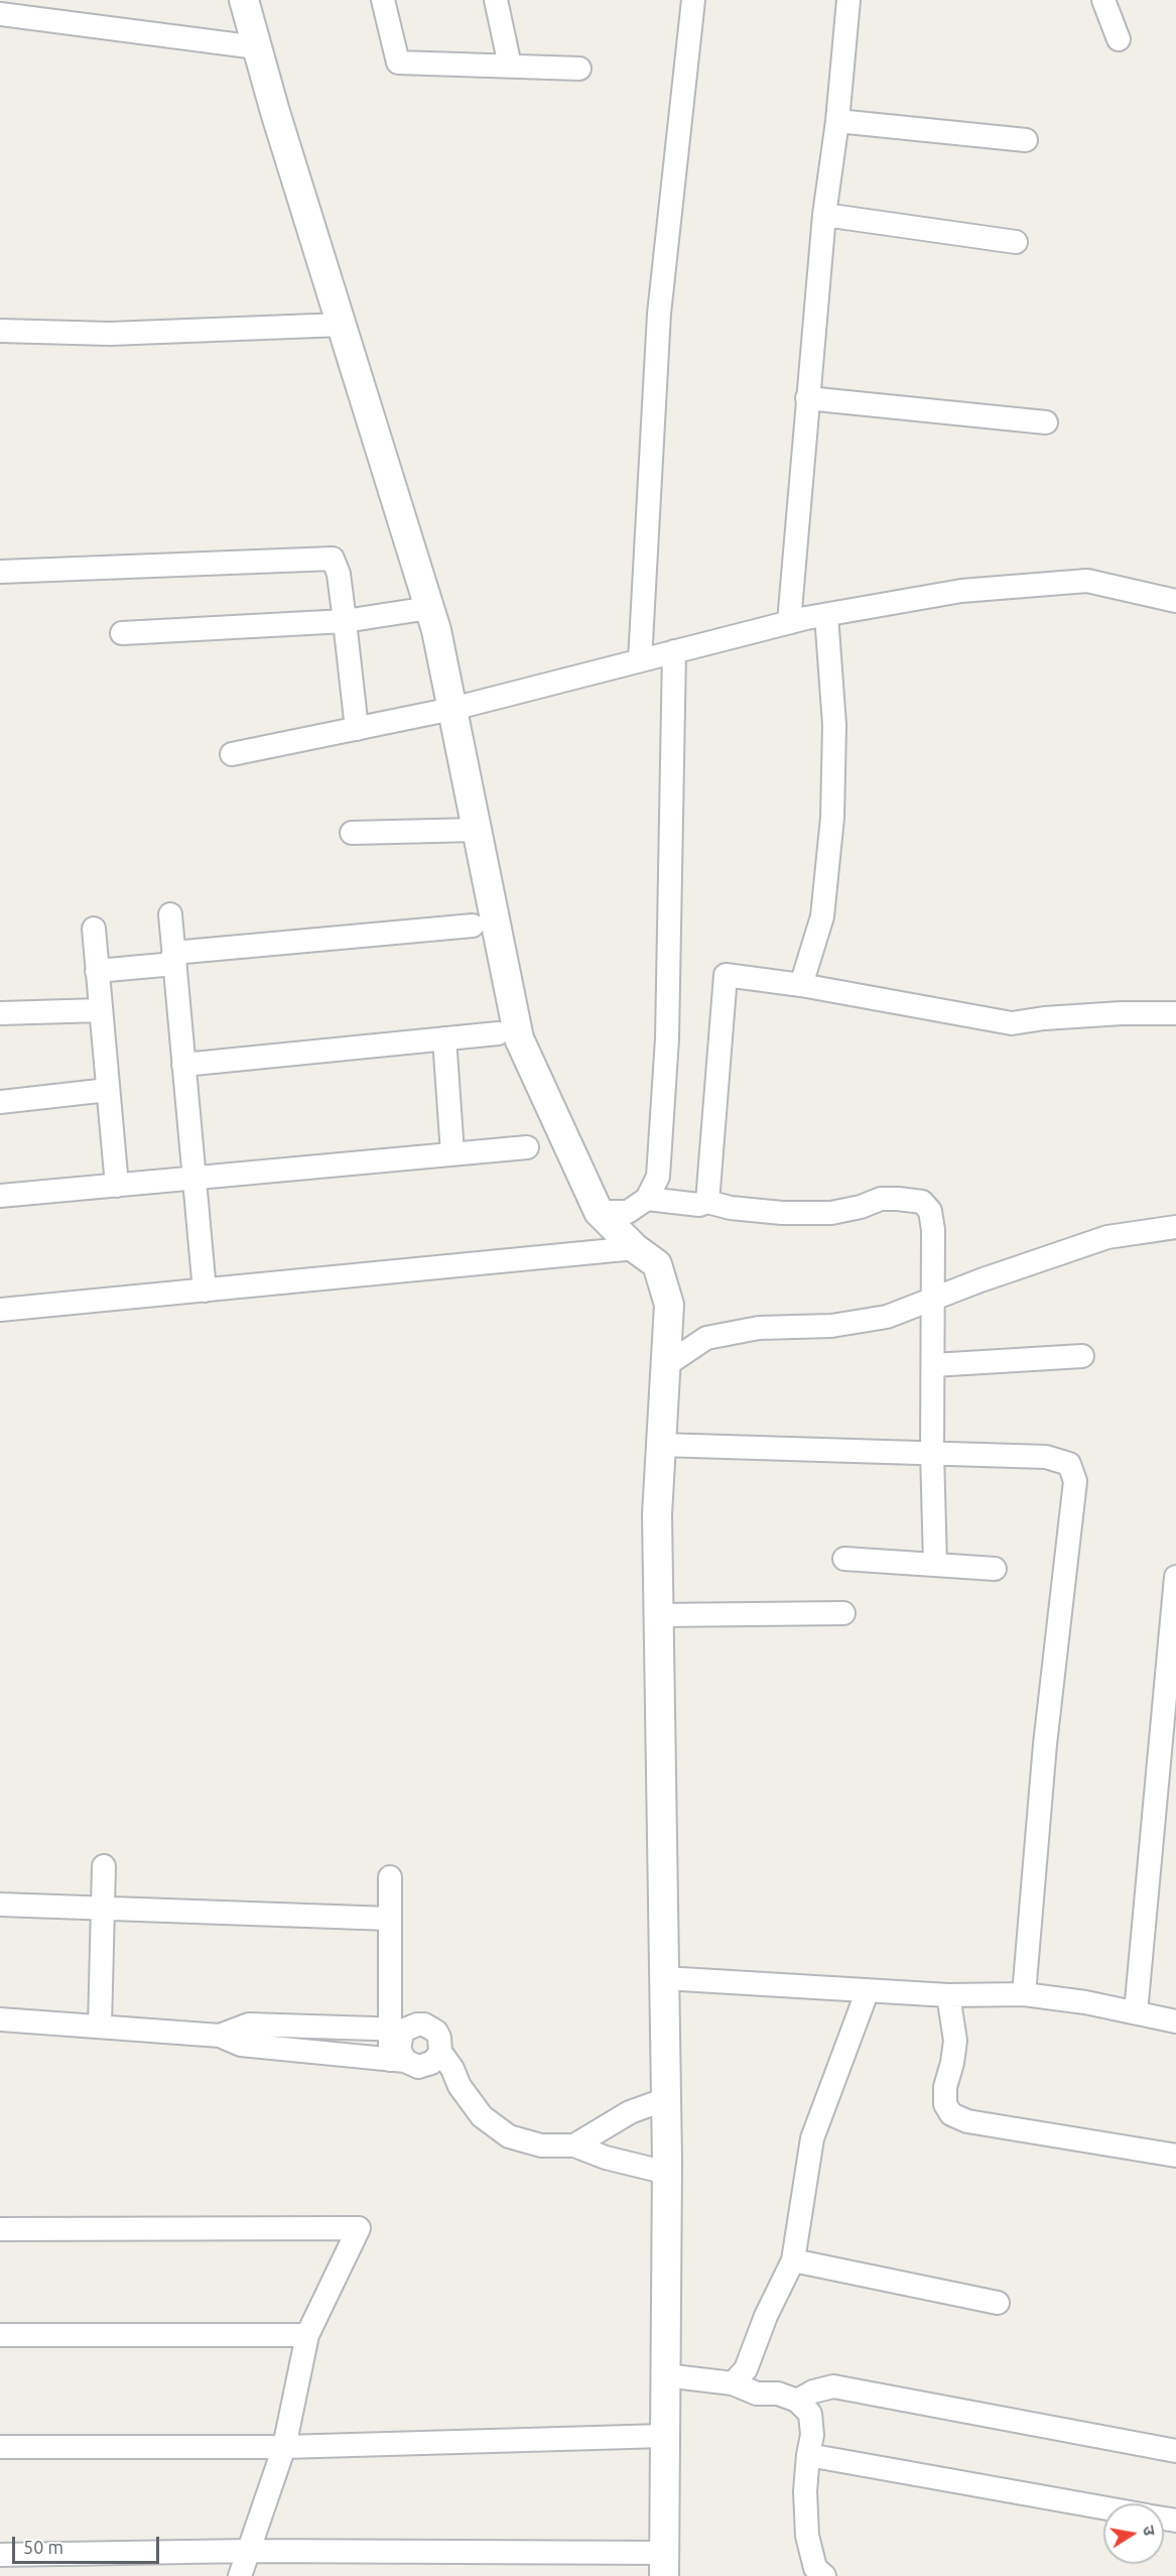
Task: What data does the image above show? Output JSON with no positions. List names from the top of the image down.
{
  "scale_bar": "50 m",
  "north": "right"
}
